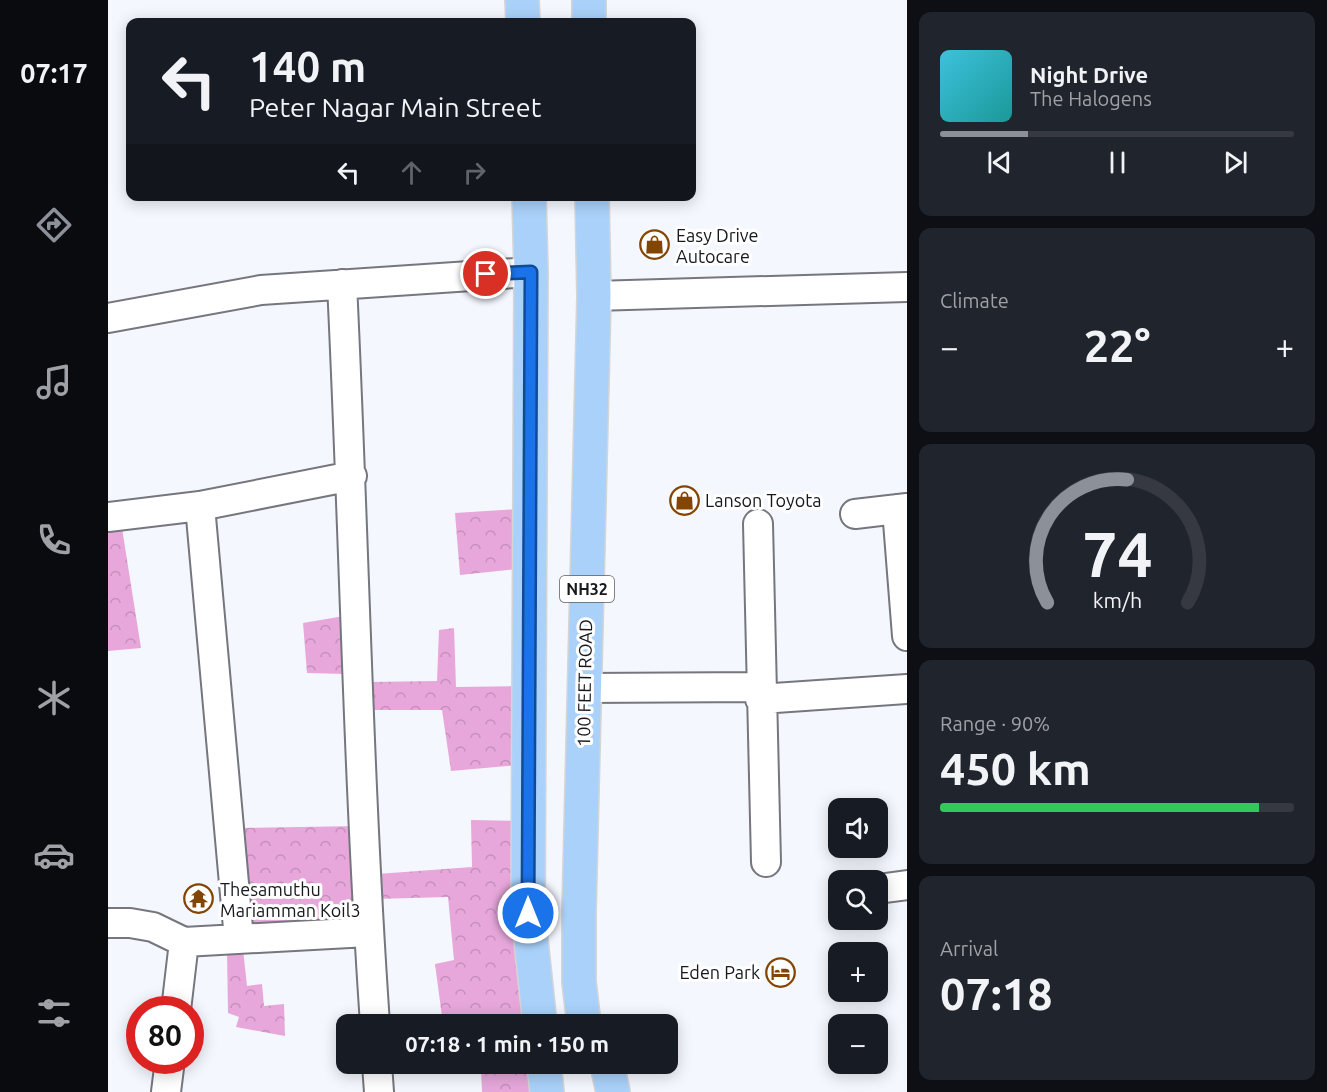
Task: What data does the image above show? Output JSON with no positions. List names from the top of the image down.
{
  "streets": {
    "highway": ["NH32", "100 FEET ROAD"]
  },
  "places": {
    "shop": ["Easy Drive Autocare", "Lanson Toyota"],
    "temple": ["Thesamuthu Mariamman Koil3"],
    "hotel": ["Eden Park"]
  },
  "page": {
    "tabs": "07:17",
    "turn": ["140 m", "Peter Nagar Main Street"],
    "song": ["Night Drive", "The Halogens"],
    "tile": [
      "Climate",
      ["Range · 90%", "450 km"],
      ["Arrival", "07:18"]
    ],
    "heat": ["−", "22°", "+"],
    "map_buttons": ["+", "−"],
    "limit": "80",
    "trip": "07:18 · 1 min · 150 m",
    "gauge": ["74", "km/h"]
  }
}
